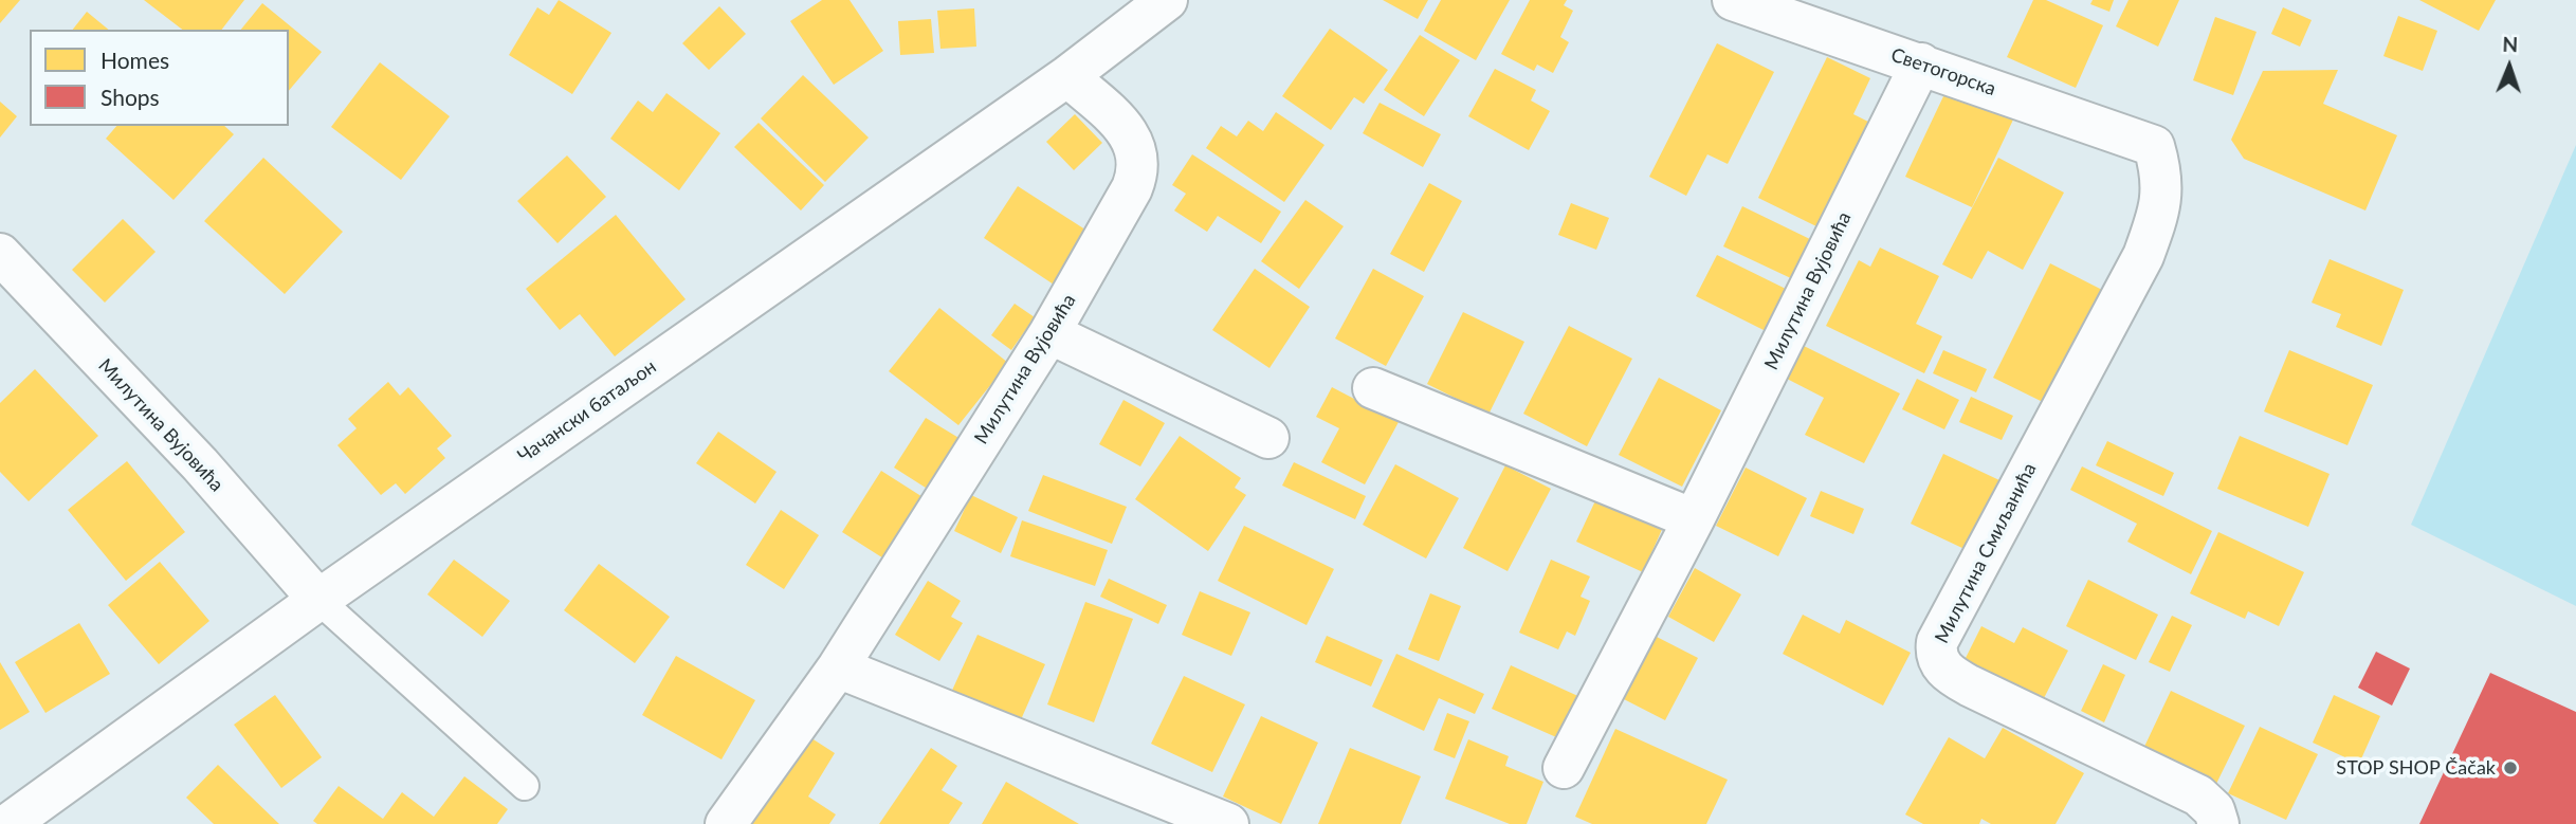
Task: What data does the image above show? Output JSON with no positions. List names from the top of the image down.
{
  "streets": {
    "street": [
      "Светогорска",
      "Милутина Вујовића",
      "Чачански батаљон",
      "Милутина Смиљанића"
    ]
  },
  "crossings": [
    ["Светогорска", "Милутина Вујовића"],
    ["Светогорска", "Милутина Смиљанића"],
    ["Милутина Вујовића", "Чачански батаљон"]
  ],
  "places": ["STOP SHOP Čačak"],
  "legend": ["Homes", "Shops"],
  "north": "top"
}
